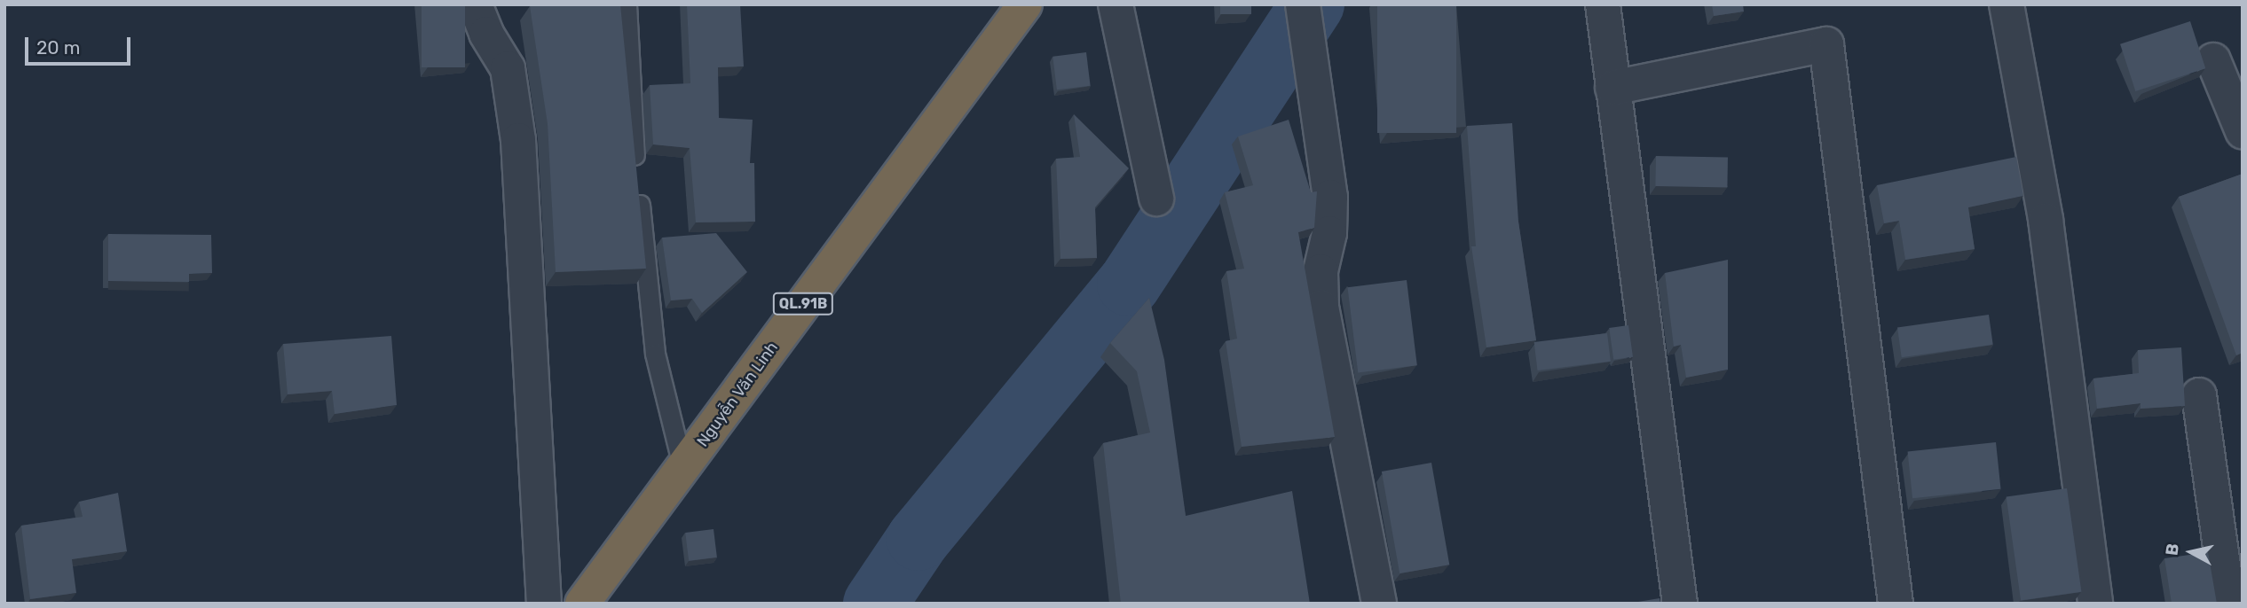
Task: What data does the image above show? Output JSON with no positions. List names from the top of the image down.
{
  "streets": {
    "highway": ["QL.91B", "Nguyễn Văn Linh"]
  },
  "scale_bar": "20 m",
  "north": "left"
}
